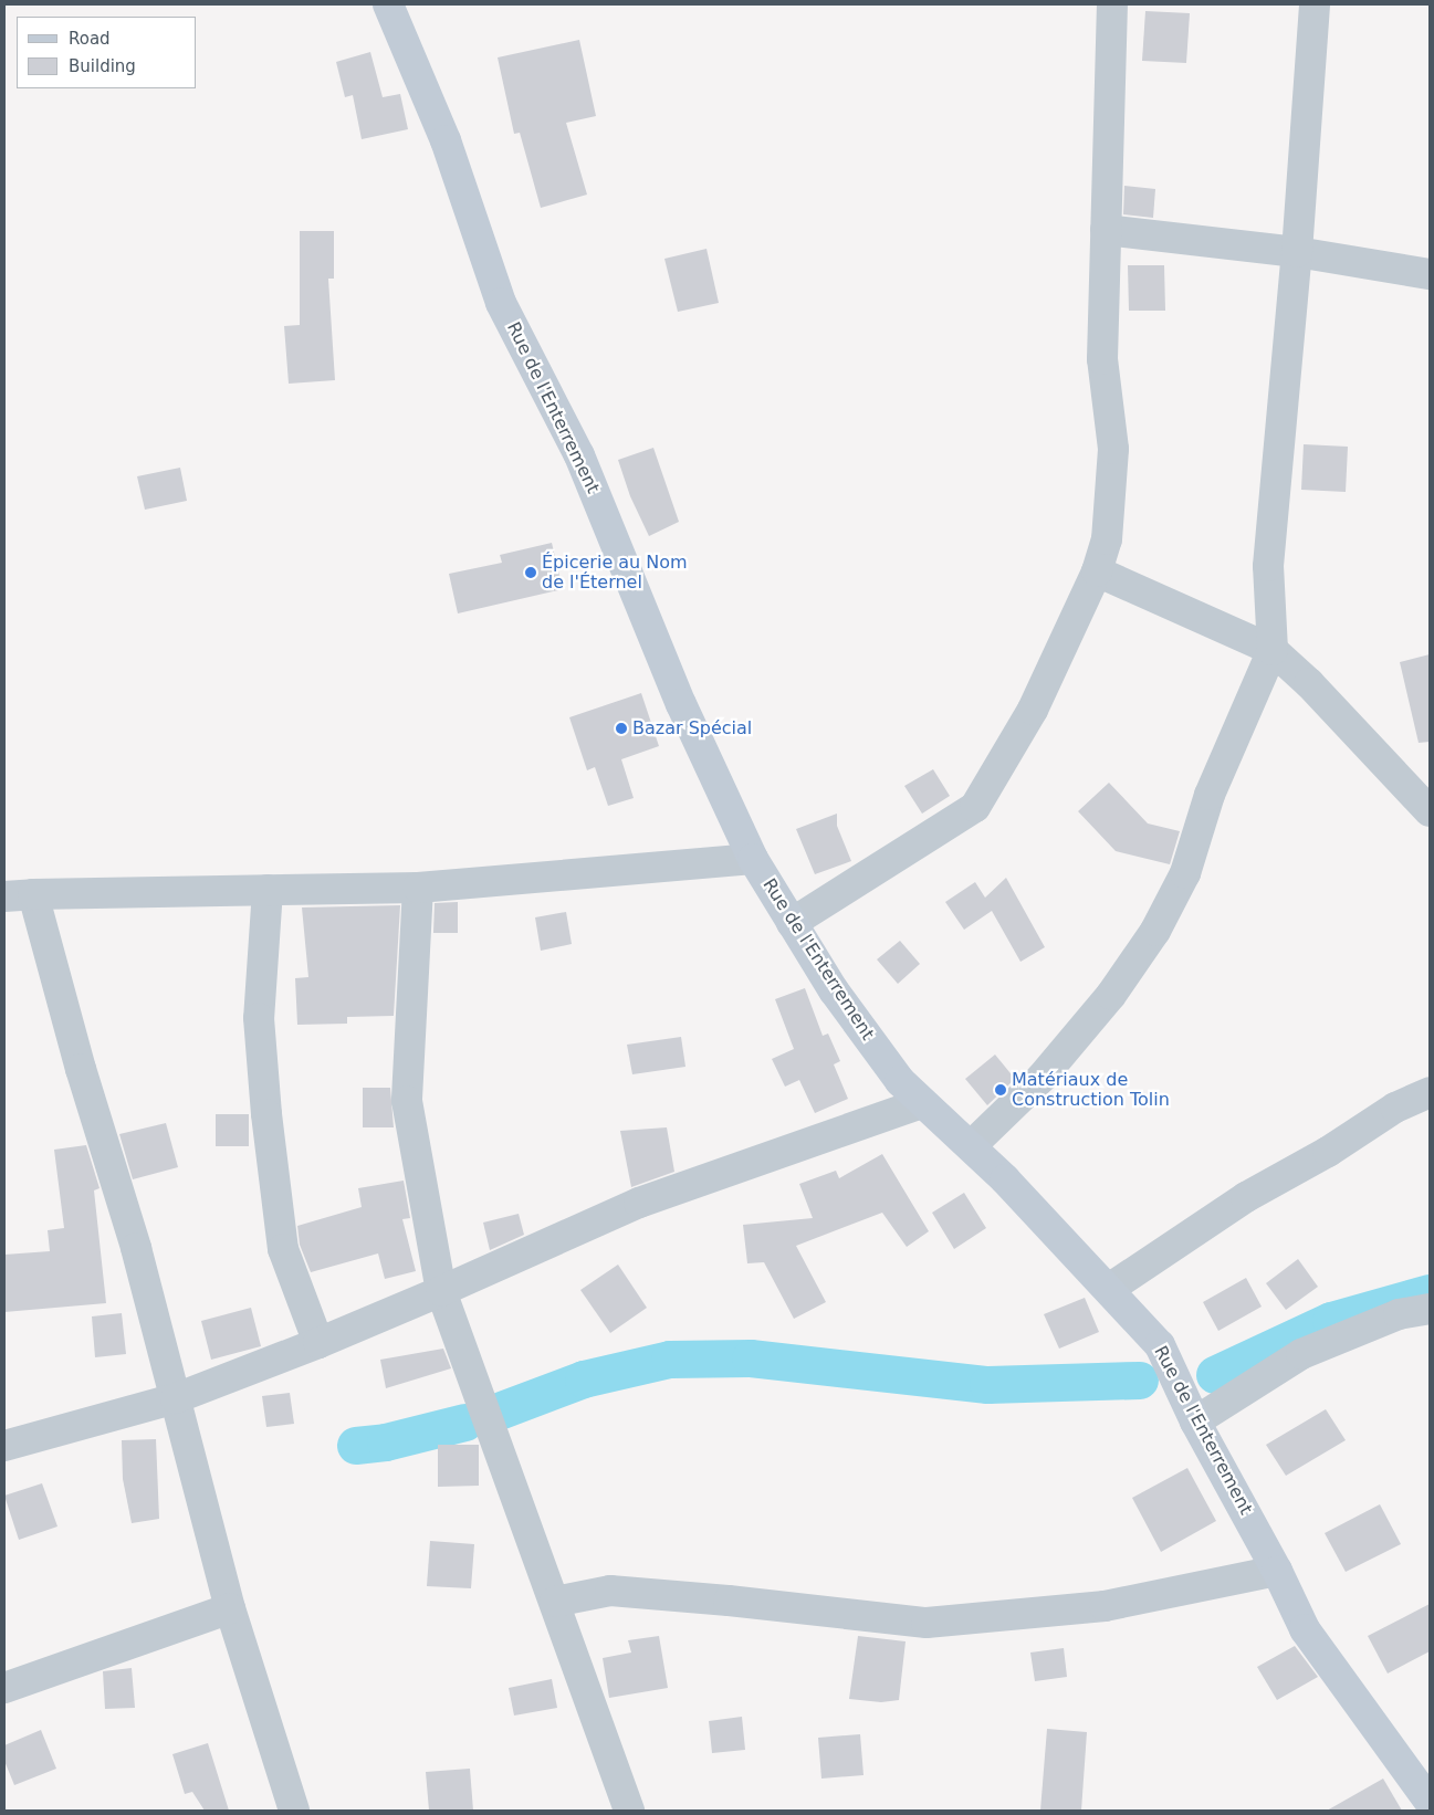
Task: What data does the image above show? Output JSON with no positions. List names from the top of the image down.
{
  "streets": {
    "street": ["Rue de l'Enterrement"]
  },
  "places": ["Épicerie au Nom de l'Éternel", "Bazar Spécial", "Matériaux de Construction Tolin"],
  "legend": ["Road", "Building"]
}
